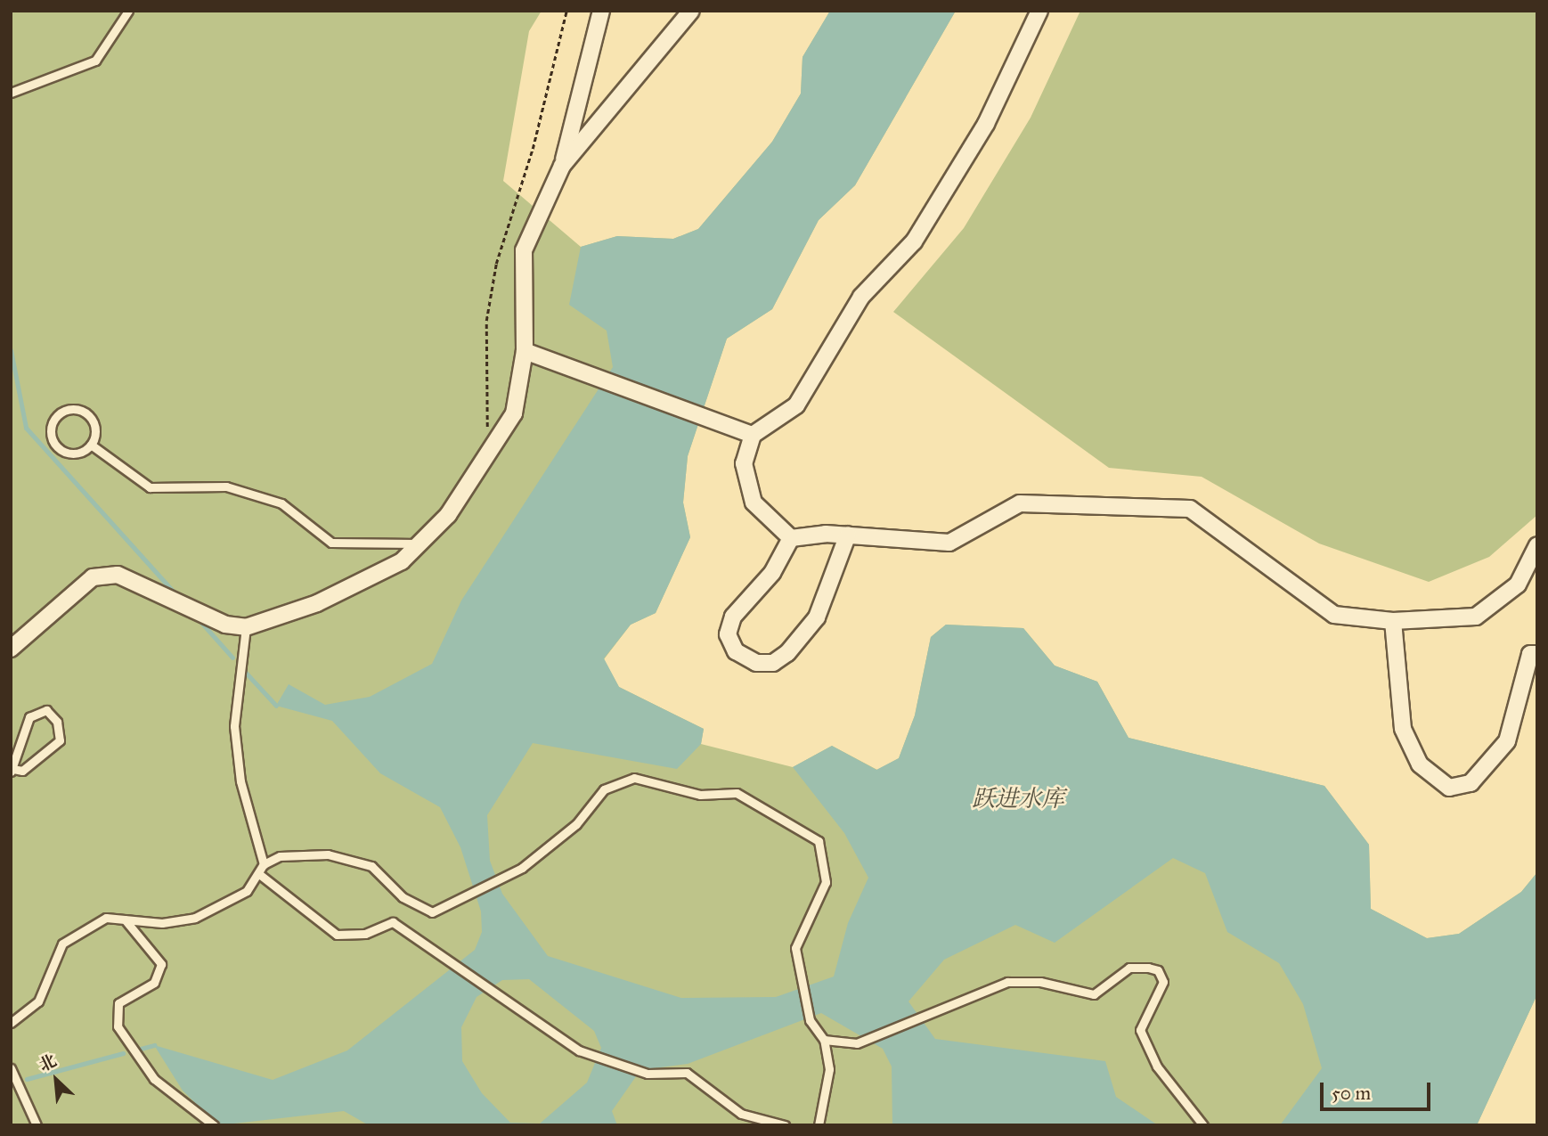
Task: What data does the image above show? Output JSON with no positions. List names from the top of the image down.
{
  "water": ["跃进水库"],
  "scale_bar": "50 m",
  "north": "top left"
}
